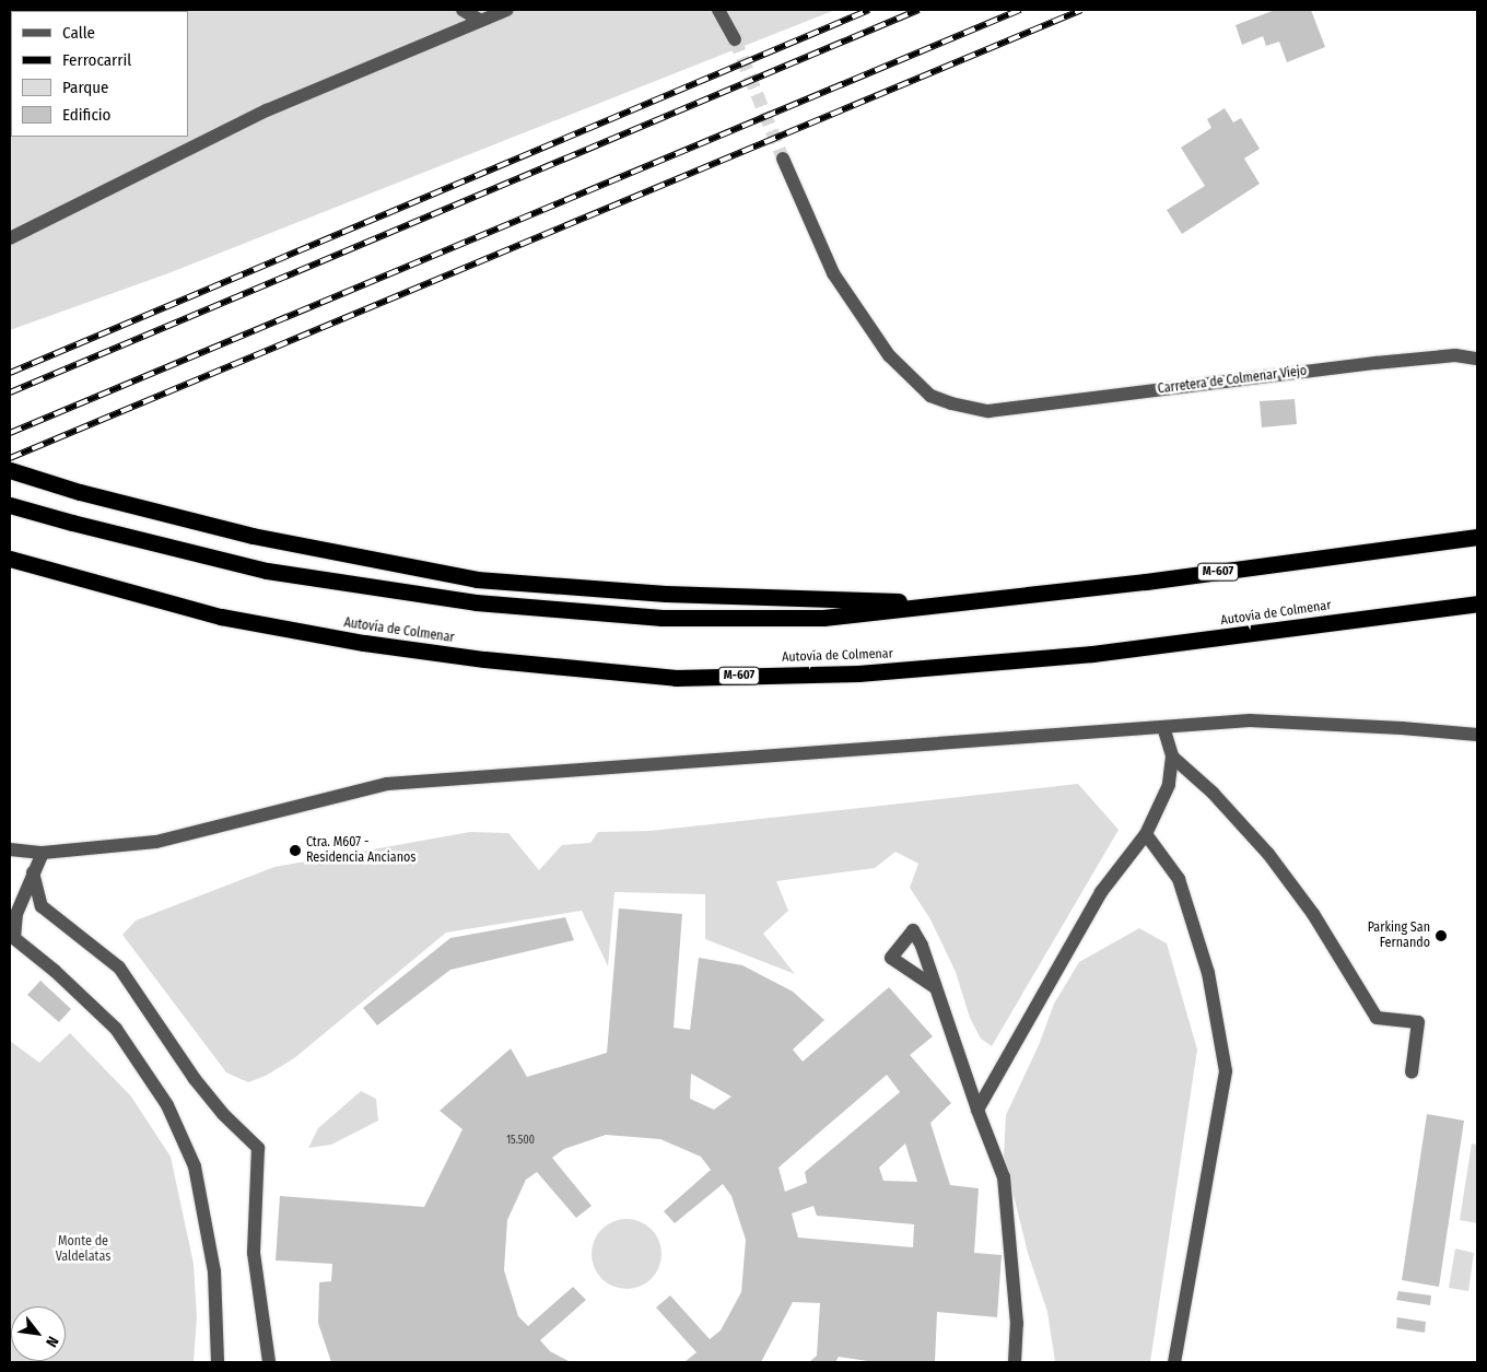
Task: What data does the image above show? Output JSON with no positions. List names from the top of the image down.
{
  "streets": {
    "highway": ["M-607", "Autovía de Colmenar"],
    "street": ["Carretera de Colmenar Viejo"]
  },
  "parks": ["Monte de Valdelatas"],
  "places": ["Ctra. M607 - Residencia Ancianos", "Parking San Fernando"],
  "house_numbers": ["15.500"],
  "legend": [
    "Calle",
    "Ferrocarril",
    "Parque",
    "Edificio"
  ],
  "north": "bottom right"
}
